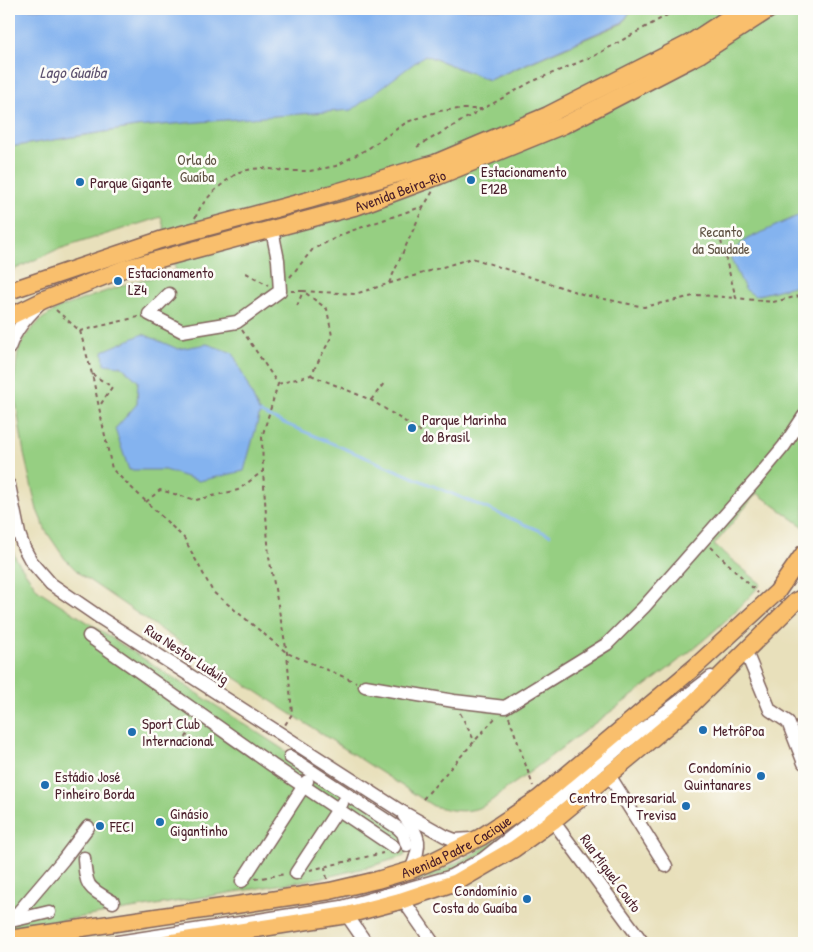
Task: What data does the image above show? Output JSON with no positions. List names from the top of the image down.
{
  "streets": {
    "main road": ["Avenida Beira-Rio", "Avenida Padre Cacique"],
    "street": ["Rua Nestor Ludwig", "Rua Miguel Couto"]
  },
  "crossings": [
    ["Rua Nestor Ludwig", "Avenida Padre Cacique"],
    ["Avenida Padre Cacique", "Rua Miguel Couto"]
  ],
  "water": ["Lago Guaíba"],
  "parks": ["Orla do Guaíba", "Recanto da Saudade"],
  "places": [
    "Estacionamento E12B",
    "Parque Gigante",
    "Estacionamento LZ4",
    "Parque Marinha do Brasil",
    "MetrôPoa",
    "Sport Club Internacional",
    "Condomínio Quintanares",
    "Estádio José Pinheiro Borda",
    "Centro Empresarial Trevisa",
    "Ginásio Gigantinho",
    "FECI",
    "Condomínio Costa do Guaíba"
  ]
}
